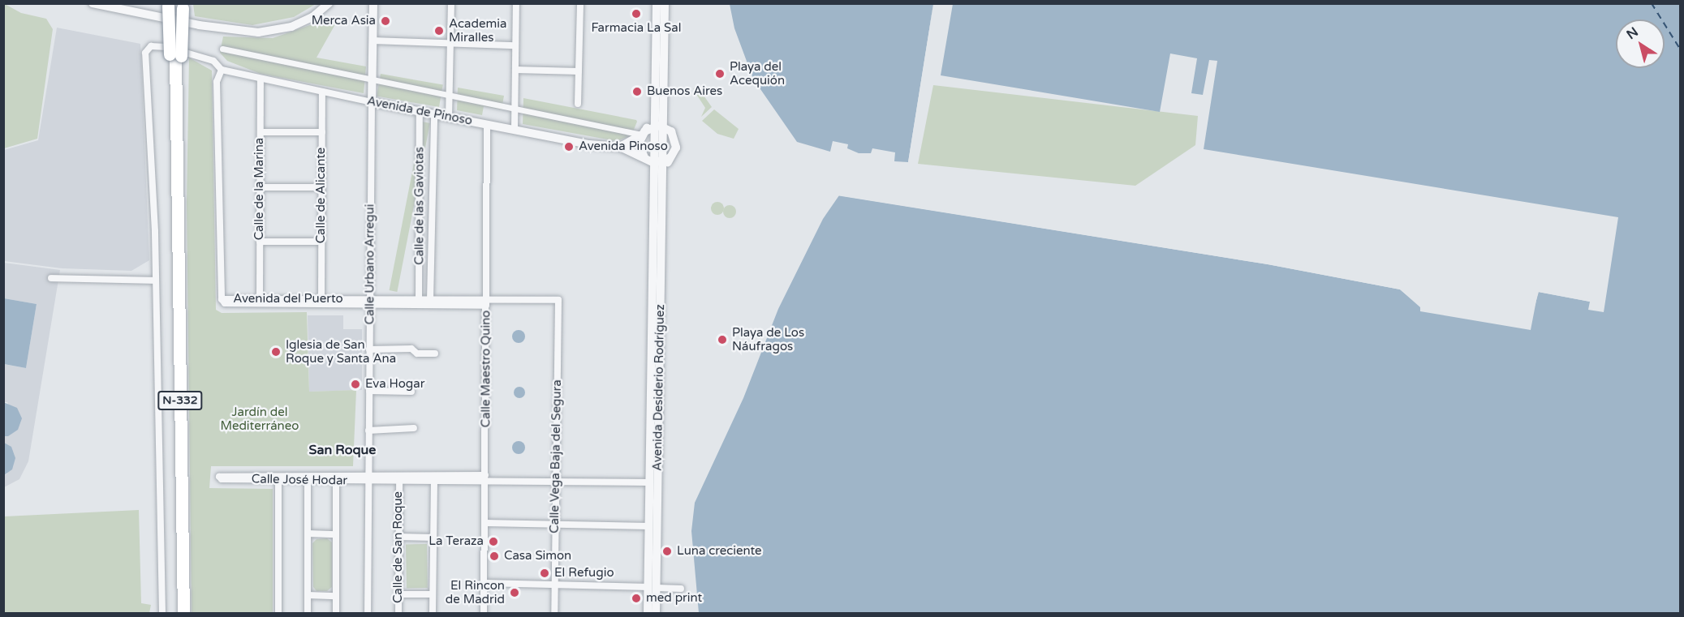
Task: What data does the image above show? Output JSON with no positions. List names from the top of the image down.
{
  "streets": {
    "highway": ["N-332"],
    "street": [
      "Avenida de Pinoso",
      "Calle de la Marina",
      "Calle de Alicante",
      "Calle de las Gaviotas",
      "Calle Urbano Arregui",
      "Avenida del Puerto",
      "Calle Maestro Quino",
      "Avenida Desiderio Rodríguez",
      "Calle Vega Baja del Segura",
      "Calle José Hodar",
      "Calle de San Roque"
    ]
  },
  "crossings": [
    ["Avenida de Pinoso", "Calle de la Marina"],
    ["Avenida de Pinoso", "Calle de Alicante"],
    ["Avenida de Pinoso", "Calle de las Gaviotas"],
    ["Avenida de Pinoso", "Calle Urbano Arregui"],
    ["Avenida de Pinoso", "Calle Maestro Quino"],
    ["Calle de la Marina", "Avenida del Puerto"],
    ["Calle de Alicante", "Avenida del Puerto"],
    ["Calle de las Gaviotas", "Avenida del Puerto"],
    ["Calle Urbano Arregui", "Avenida del Puerto"],
    ["Calle Urbano Arregui", "Calle José Hodar"],
    ["Avenida del Puerto", "Calle Maestro Quino"],
    ["Avenida del Puerto", "Calle Vega Baja del Segura"],
    ["Calle Maestro Quino", "Calle José Hodar"],
    ["Avenida Desiderio Rodríguez", "Calle José Hodar"],
    ["Calle Vega Baja del Segura", "Calle José Hodar"],
    ["Calle José Hodar", "Calle de San Roque"]
  ],
  "districts": ["San Roque"],
  "parks": ["Jardín del Mediterráneo"],
  "places": [
    "Farmacia La Sal",
    "Merca Asia",
    "Academia Miralles",
    "Playa del Acequión",
    "Buenos Aires",
    "Avenida Pinoso",
    "Playa de Los Náufragos",
    "Iglesia de San Roque y Santa Ana",
    "Eva Hogar",
    "La Teraza",
    "Luna creciente",
    "Casa Simon",
    "El Refugio",
    "El Rincon de Madrid",
    "med print"
  ],
  "north": "top left"
}
